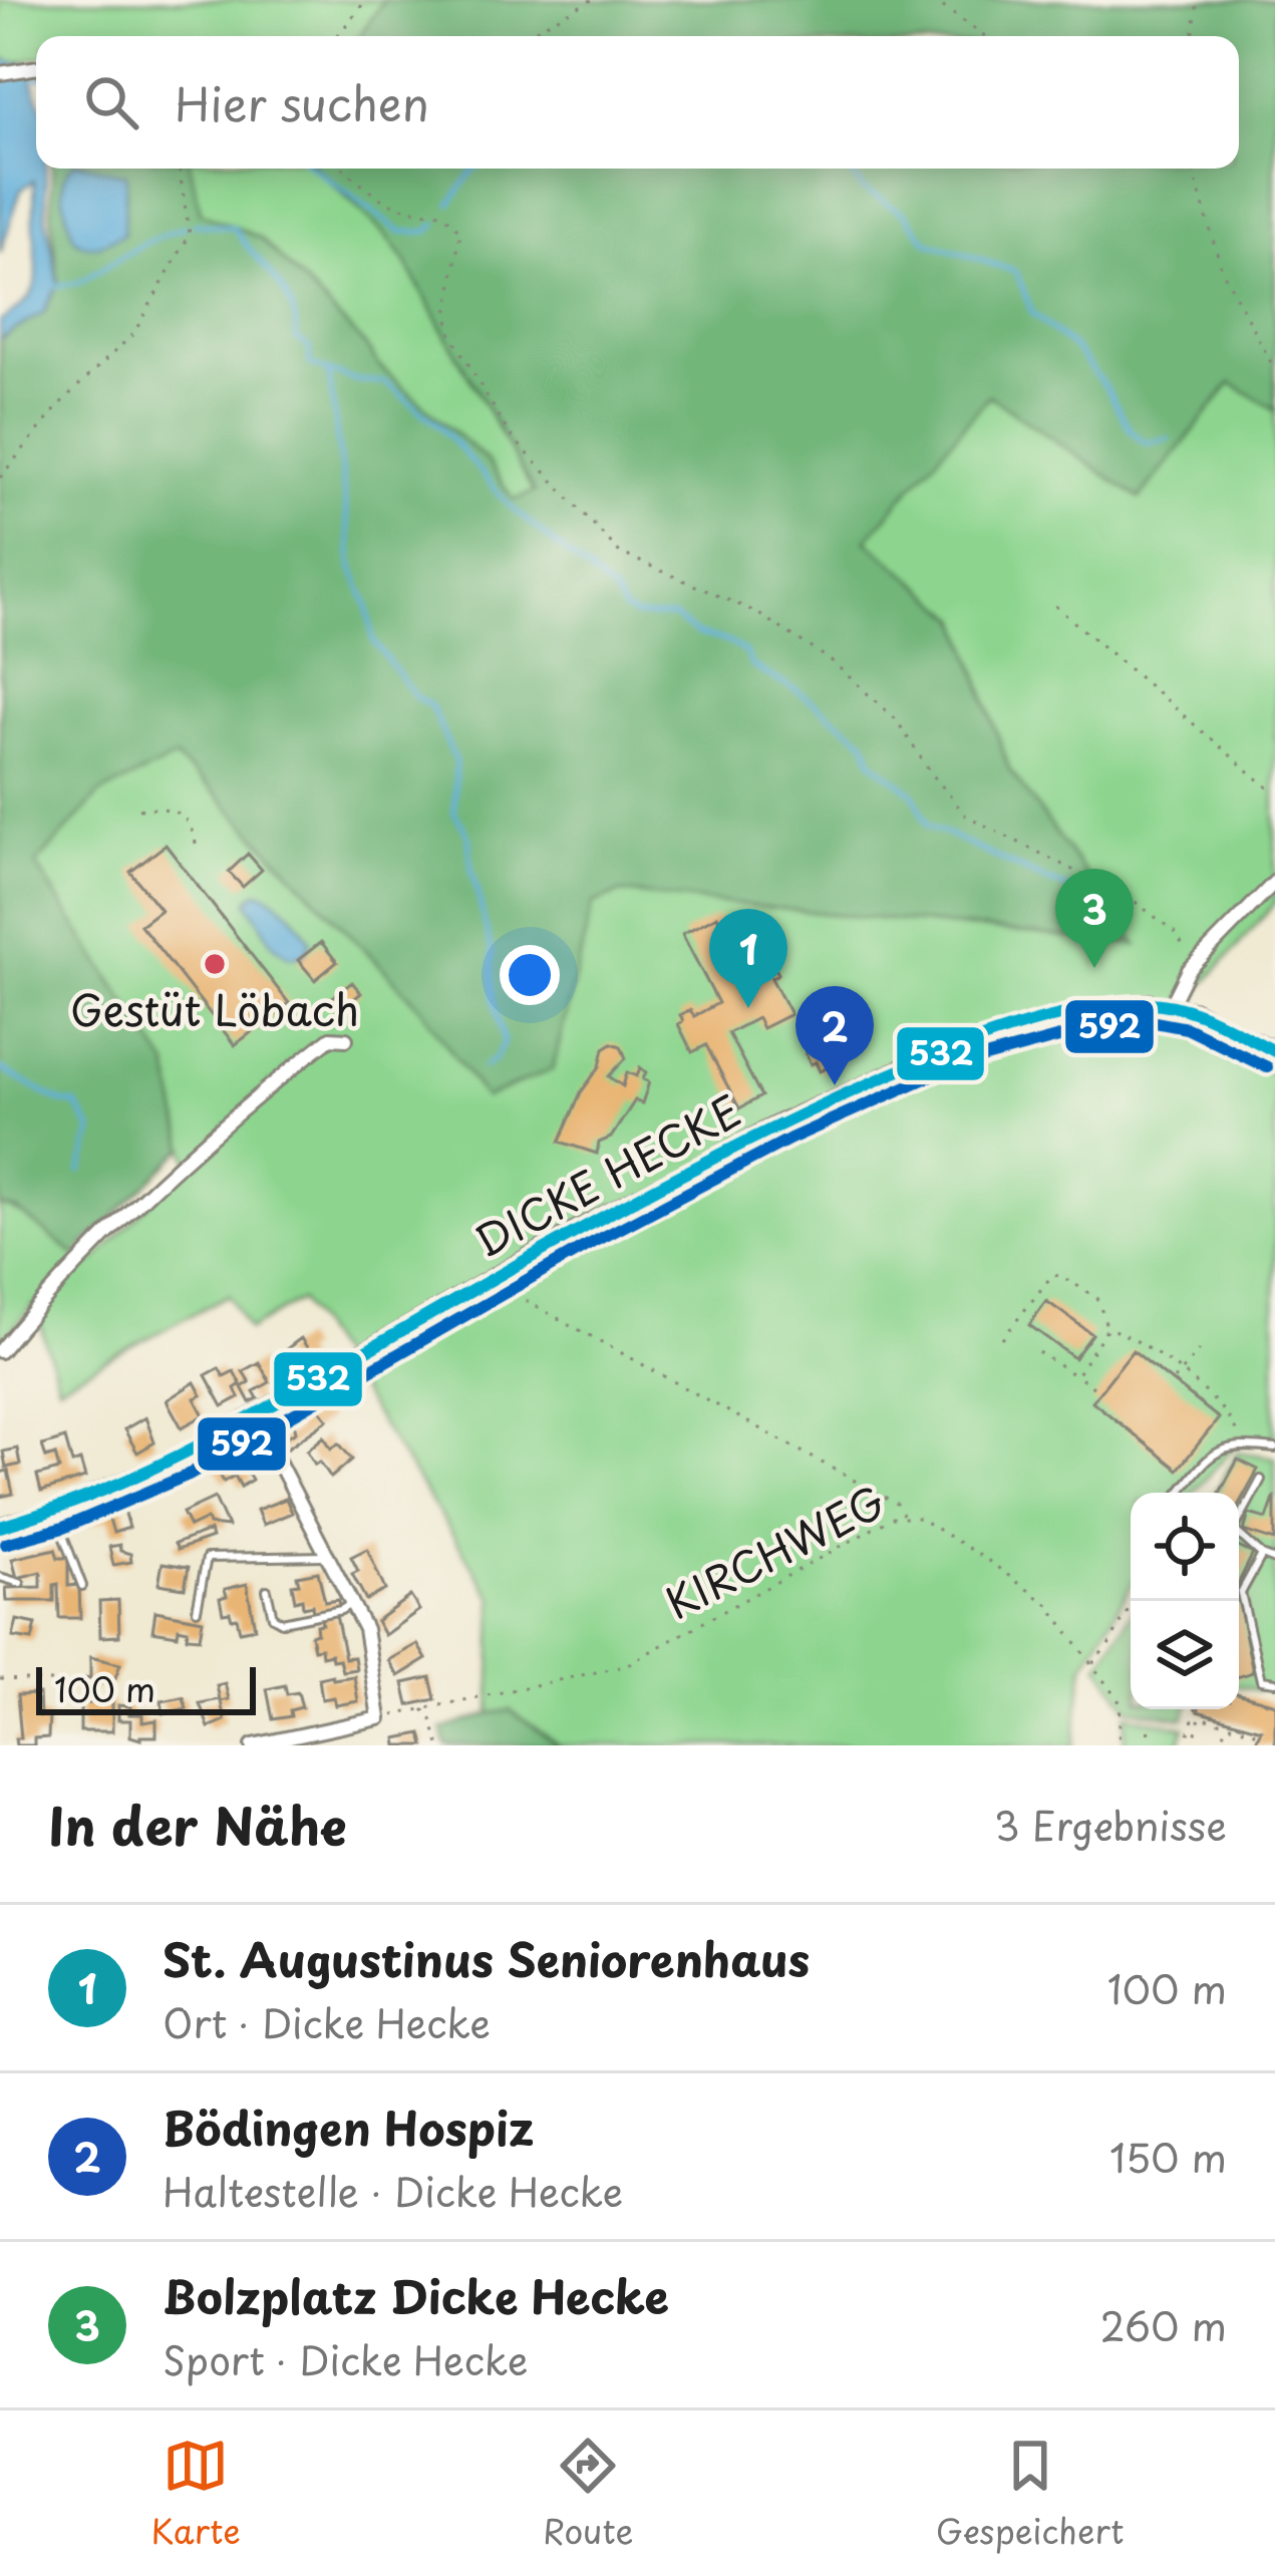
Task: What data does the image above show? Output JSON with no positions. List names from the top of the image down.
{
  "streets": {
    "street": ["DICKE HECKE"],
    "path": ["KIRCHWEG"]
  },
  "places": ["Gestüt Löbach"],
  "lines": ["transit line 532", "transit line 592"],
  "scale_bar": "100 m",
  "page": {
    "search": "Hier suchen",
    "pins": ["3", "1", "2"],
    "scale": "100 m",
    "heading": ["In der Nähe", "3 Ergebnisse"],
    "list": [
      {
        "mark": "1",
        "name": "St. Augustinus Seniorenhaus",
        "note": "Ort · Dicke Hecke",
        "value": "100 m"
      },
      {
        "mark": "2",
        "name": "Bödingen Hospiz",
        "note": "Haltestelle · Dicke Hecke",
        "value": "150 m"
      },
      {
        "mark": "3",
        "name": "Bolzplatz Dicke Hecke",
        "note": "Sport · Dicke Hecke",
        "value": "260 m"
      }
    ],
    "nav": ["Karte", "Route", "Gespeichert"]
  }
}
